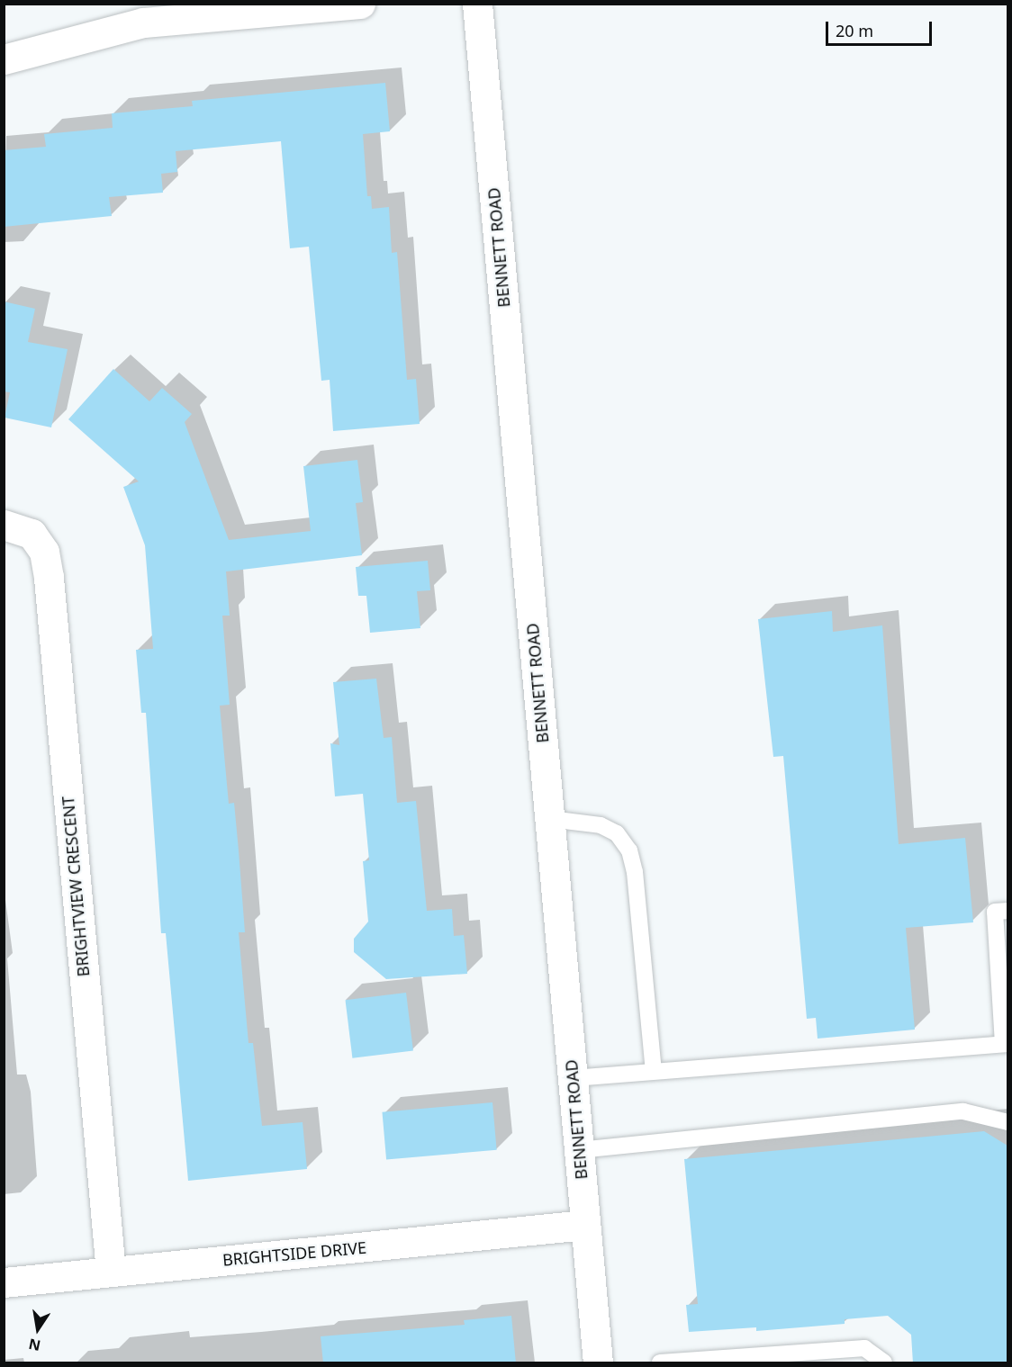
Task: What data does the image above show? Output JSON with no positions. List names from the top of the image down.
{
  "streets": {
    "street": ["BENNETT ROAD", "BRIGHTVIEW CRESCENT", "BRIGHTSIDE DRIVE"]
  },
  "crossings": [
    ["BENNETT ROAD", "BRIGHTSIDE DRIVE"],
    ["BRIGHTVIEW CRESCENT", "BRIGHTSIDE DRIVE"]
  ],
  "scale_bar": "20 m",
  "north": "bottom"
}
